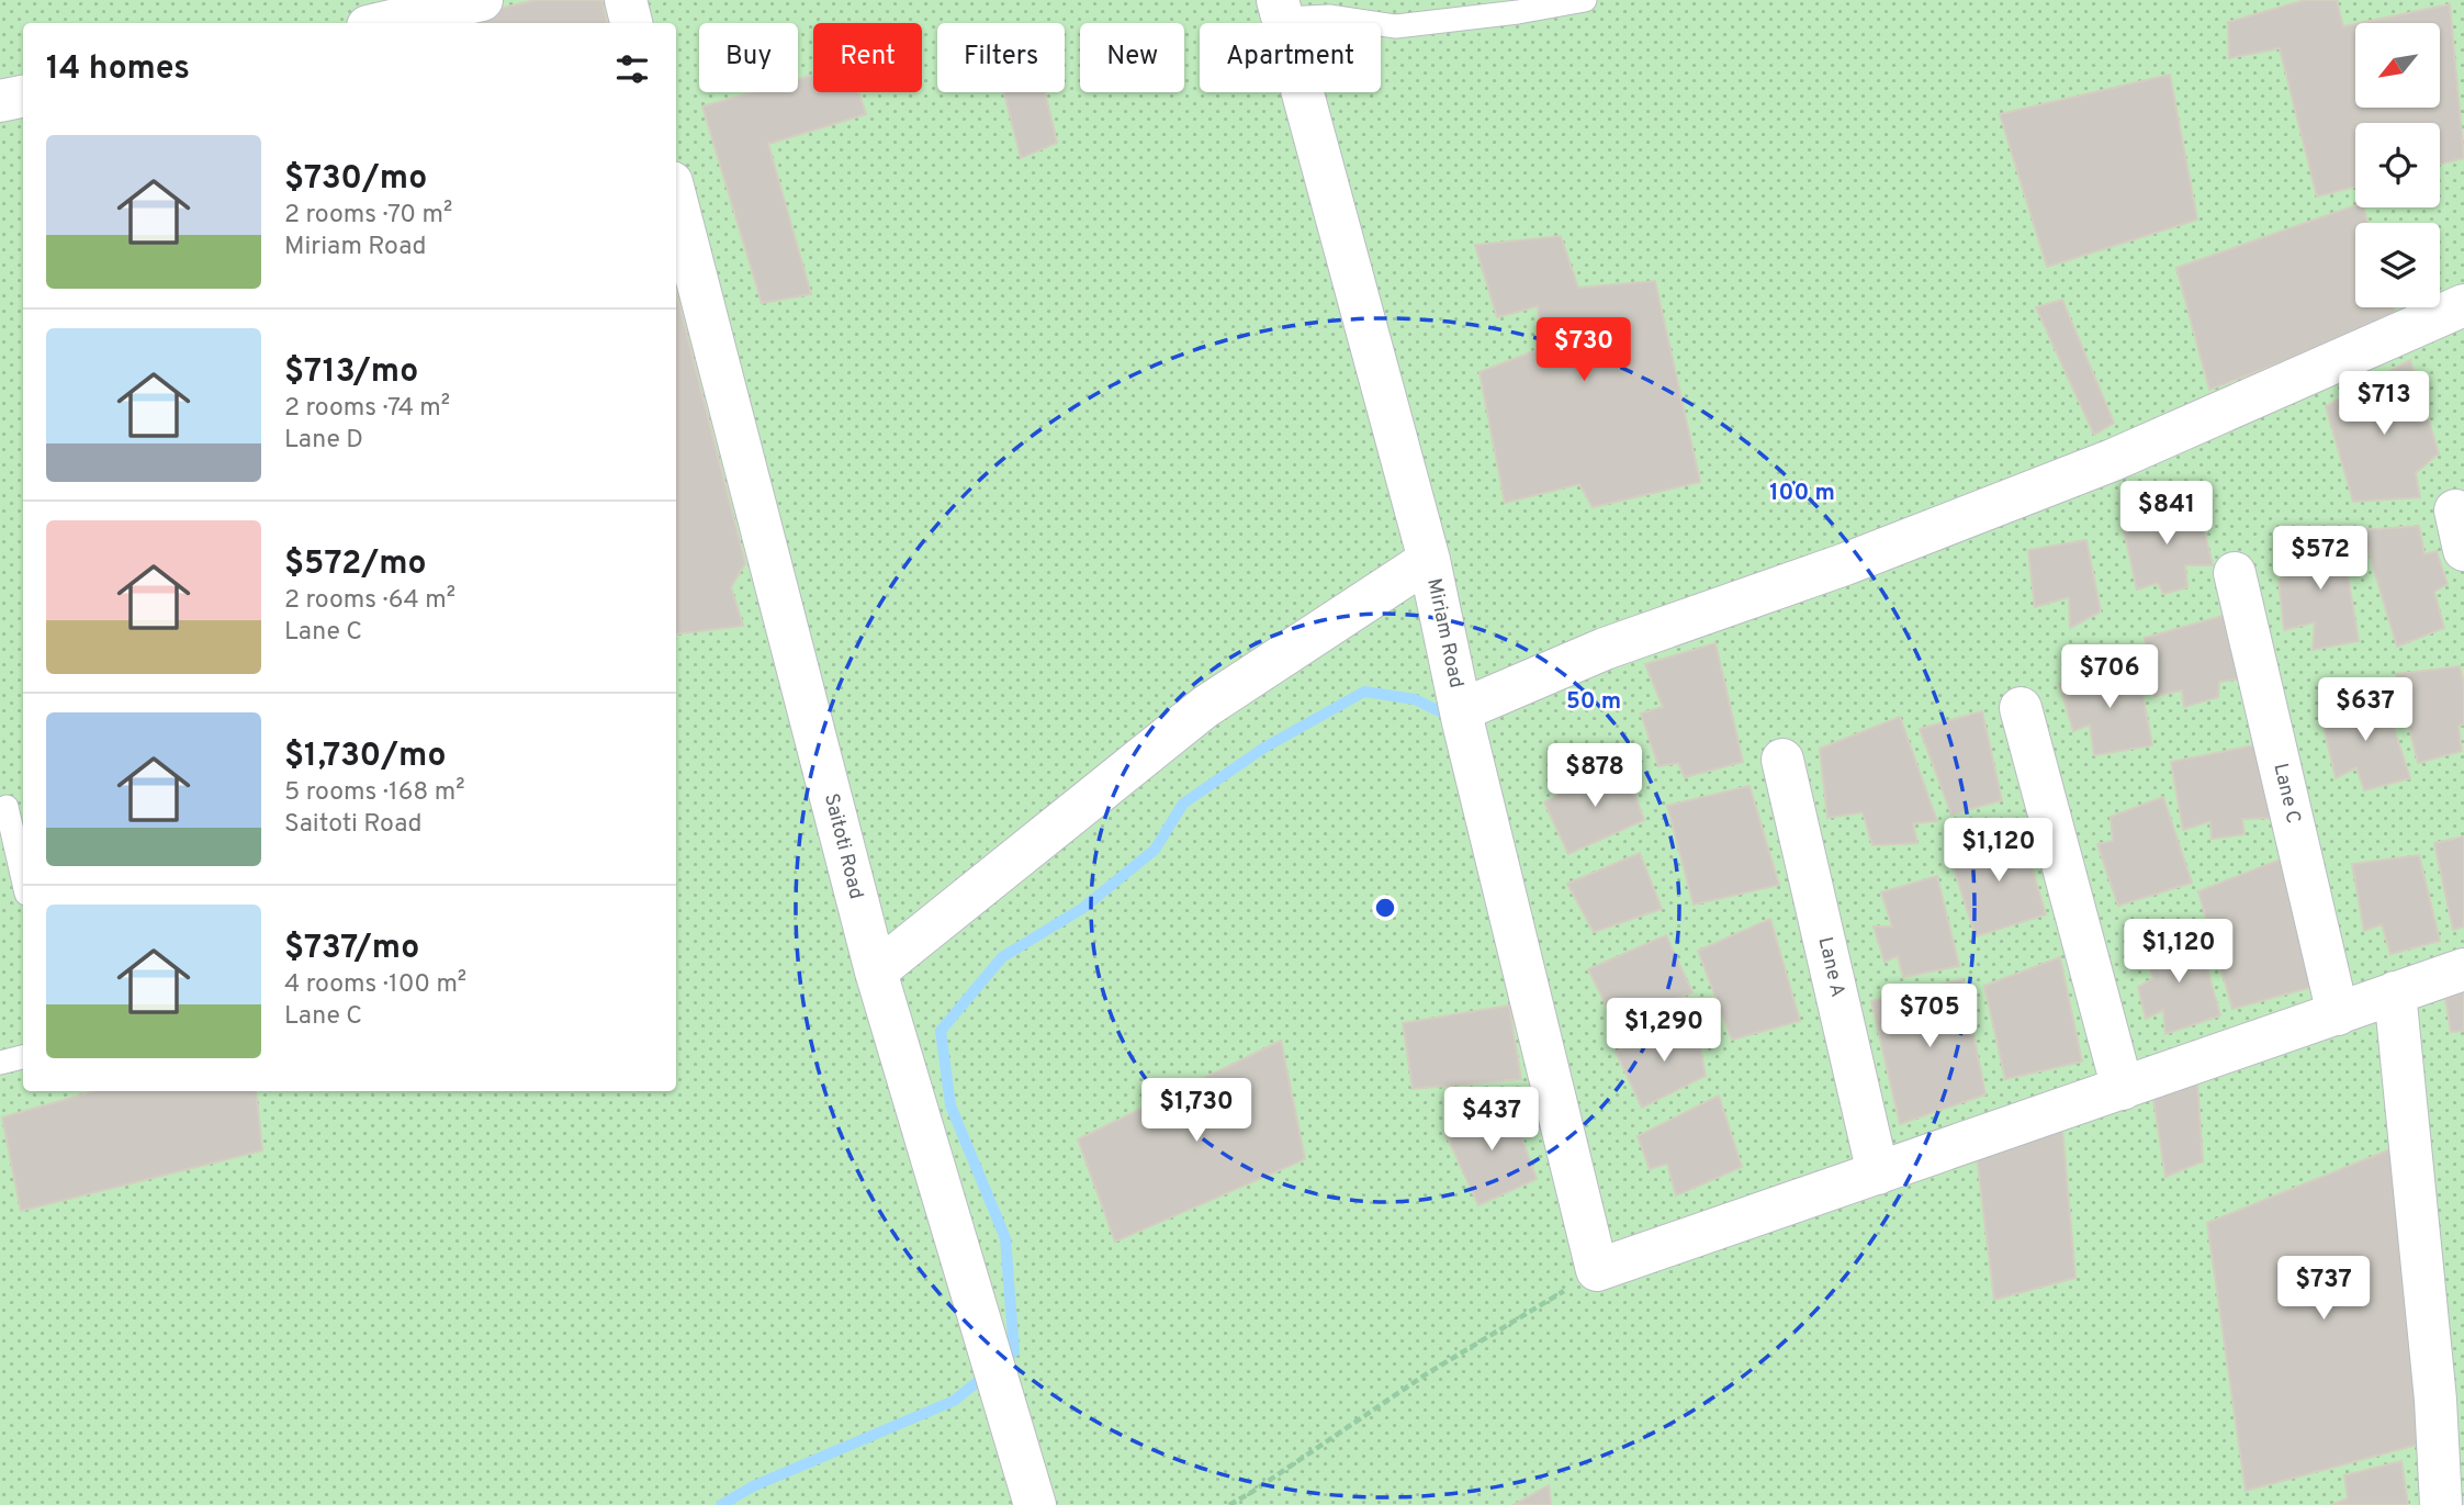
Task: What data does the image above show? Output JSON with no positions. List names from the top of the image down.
{
  "streets": {
    "street": [
      "Miriam Road",
      "Lane C",
      "Saitoti Road",
      "Lane A"
    ]
  },
  "north": "bottom left",
  "page": {
    "chip": [
      "Buy",
      "Rent",
      "Filters",
      "New",
      "Apartment"
    ],
    "heading": "14 homes",
    "list": [
      {
        "name": "$730/mo",
        "note": "2 rooms · 70 m² · Miriam Road"
      },
      {
        "name": "$713/mo",
        "note": "2 rooms · 74 m² · Lane D"
      },
      {
        "name": "$572/mo",
        "note": "2 rooms · 64 m² · Lane C"
      },
      {
        "name": "$1,730/mo",
        "note": "5 rooms · 168 m² · Saitoti Road"
      },
      {
        "name": "$737/mo",
        "note": "4 rooms · 100 m² · Lane C"
      }
    ],
    "price": [
      "$730",
      "$713",
      "$841",
      "$572",
      "$706",
      "$637",
      "$878",
      "$1,120",
      "$1,120",
      "$705",
      "$1,290",
      "$1,730",
      "$437",
      "$737"
    ]
  },
  "rings": ["100 m", "50 m"]
}
